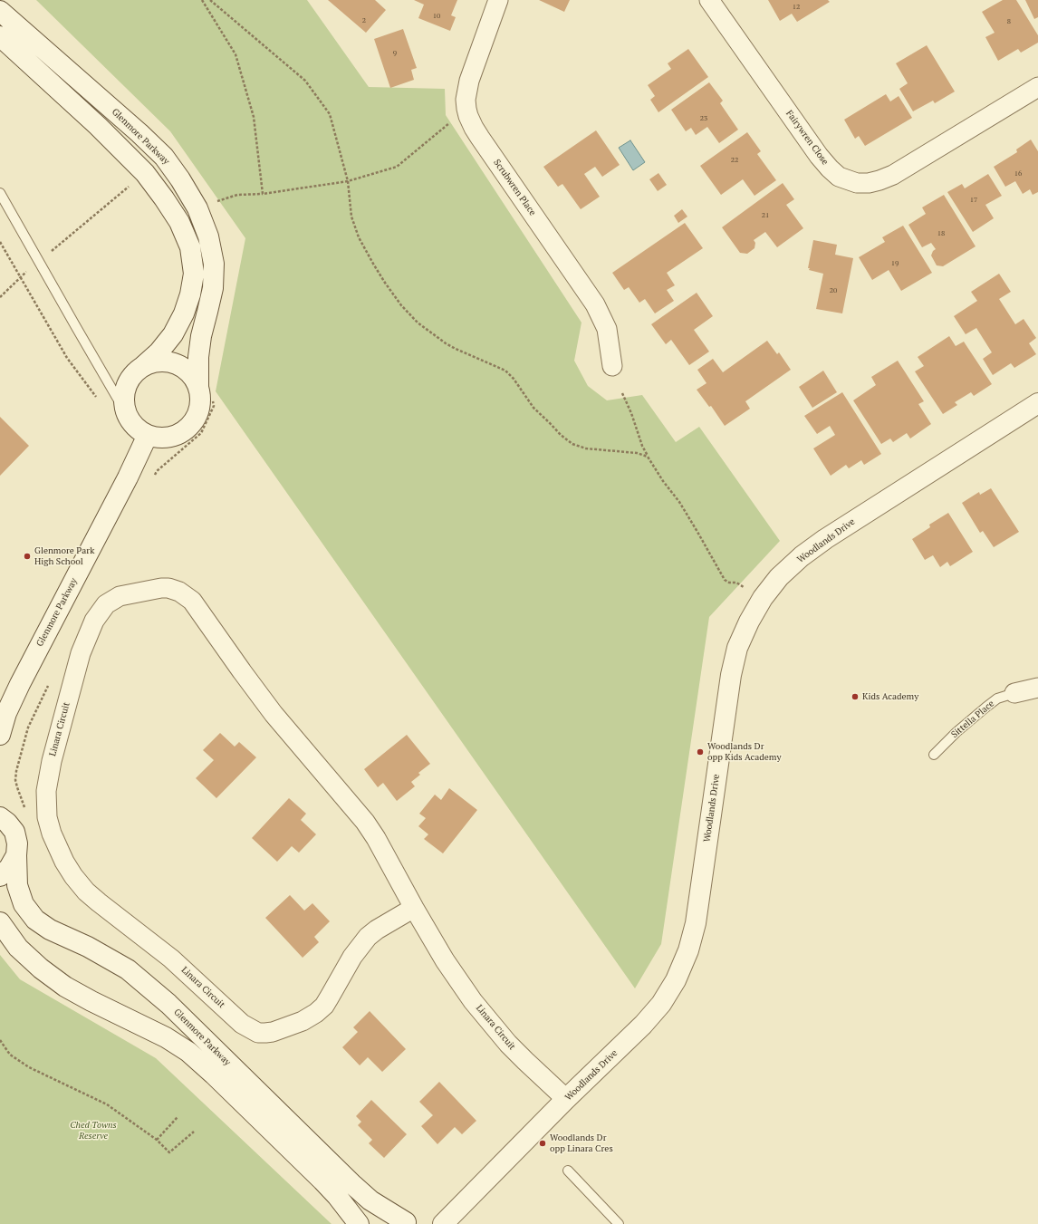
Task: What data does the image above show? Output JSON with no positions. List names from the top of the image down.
{
  "streets": {
    "main road": ["Glenmore Parkway", "Woodlands Drive"],
    "street": [
      "Fairywren Close",
      "Scrubwren Place",
      "Sittella Place",
      "Linara Circuit"
    ]
  },
  "crossings": [
    ["Woodlands Drive", "Linara Circuit"]
  ],
  "parks": ["Ched Towns Reserve"],
  "places": [
    "Glenmore Park High School",
    "Kids Academy",
    "Woodlands Dr opp Kids Academy",
    "Woodlands Dr opp Linara Cres"
  ],
  "house_numbers": [
    "12",
    "10",
    "2",
    "8",
    "9",
    "23",
    "22",
    "16",
    "17",
    "21",
    "18",
    "19",
    "20"
  ]
}
